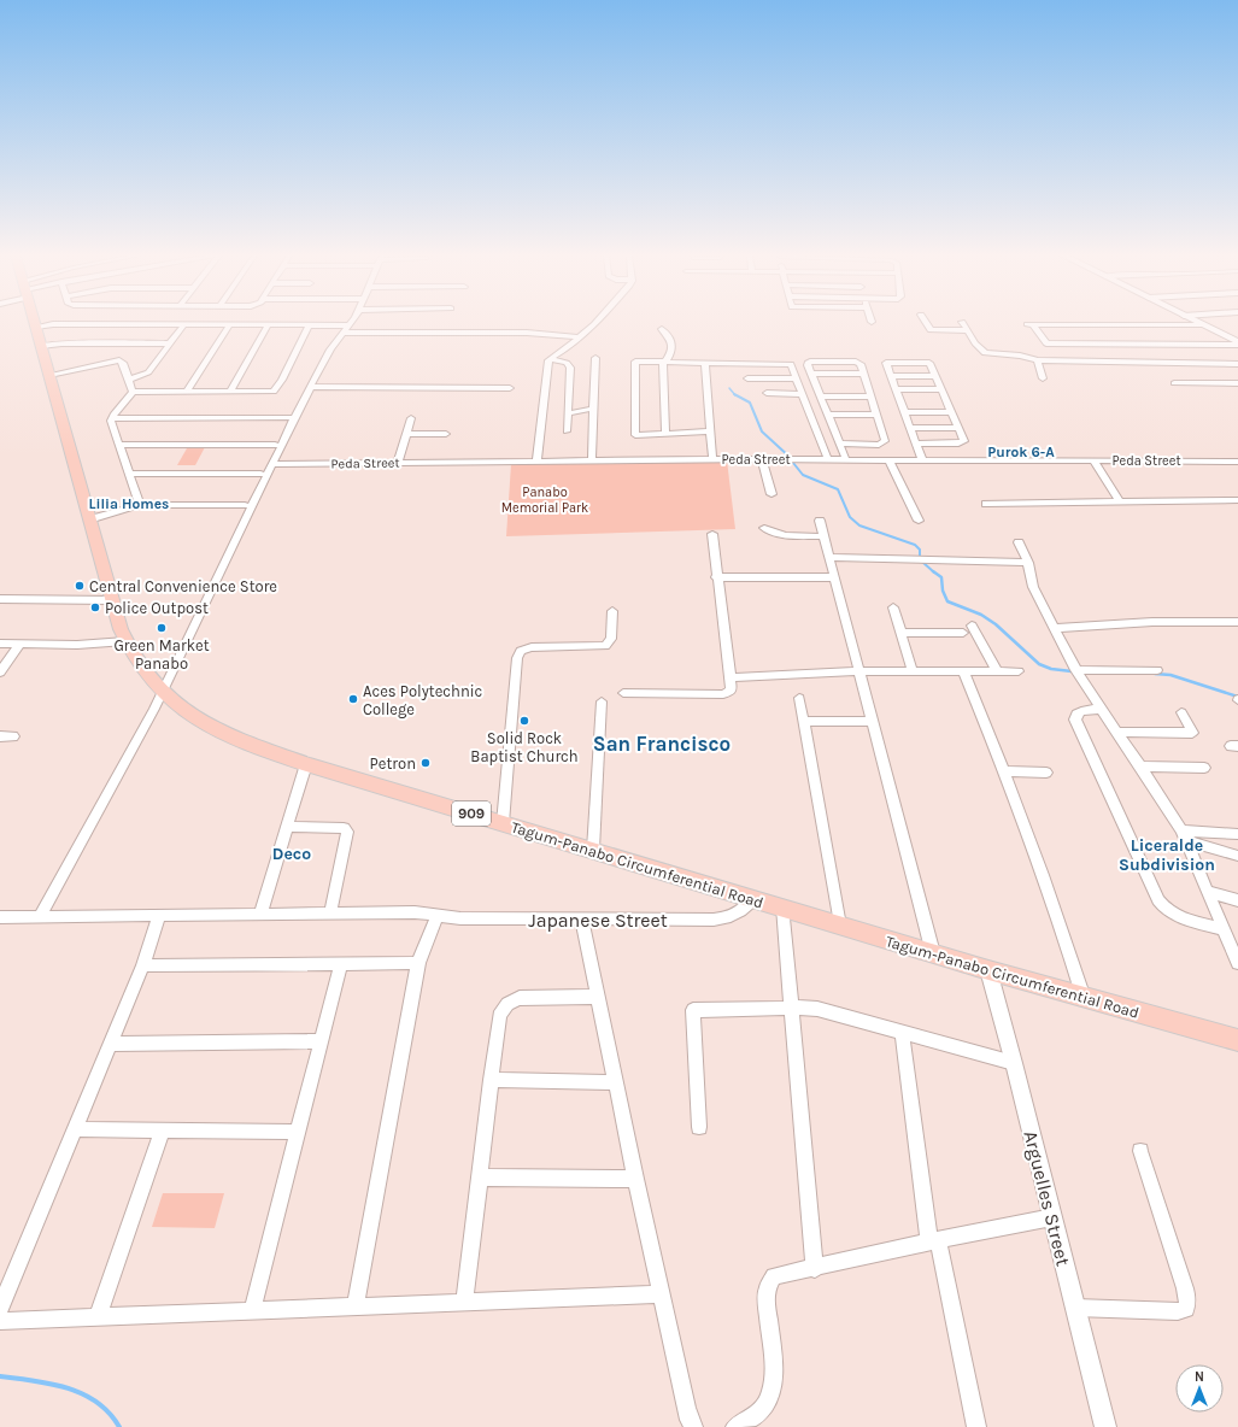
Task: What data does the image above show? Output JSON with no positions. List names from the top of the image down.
{
  "streets": {
    "main road": ["909", "Tagum-Panabo Circumferential Road"],
    "street": ["Peda Street", "Japanese Street", "Arguelles Street"]
  },
  "crossings": [
    ["Tagum-Panabo Circumferential Road", "Japanese Street"],
    ["Tagum-Panabo Circumferential Road", "Arguelles Street"]
  ],
  "districts": [
    "Purok 6-A",
    "Lilia Homes",
    "San Francisco",
    "Liceralde Subdivision",
    "Deco"
  ],
  "parks": ["Panabo Memorial Park"],
  "places": [
    "Central Convenience Store",
    "Police Outpost",
    "Green Market Panabo",
    "Aces Polytechnic College",
    "Solid Rock Baptist Church",
    "Petron"
  ],
  "north": "top"
}
